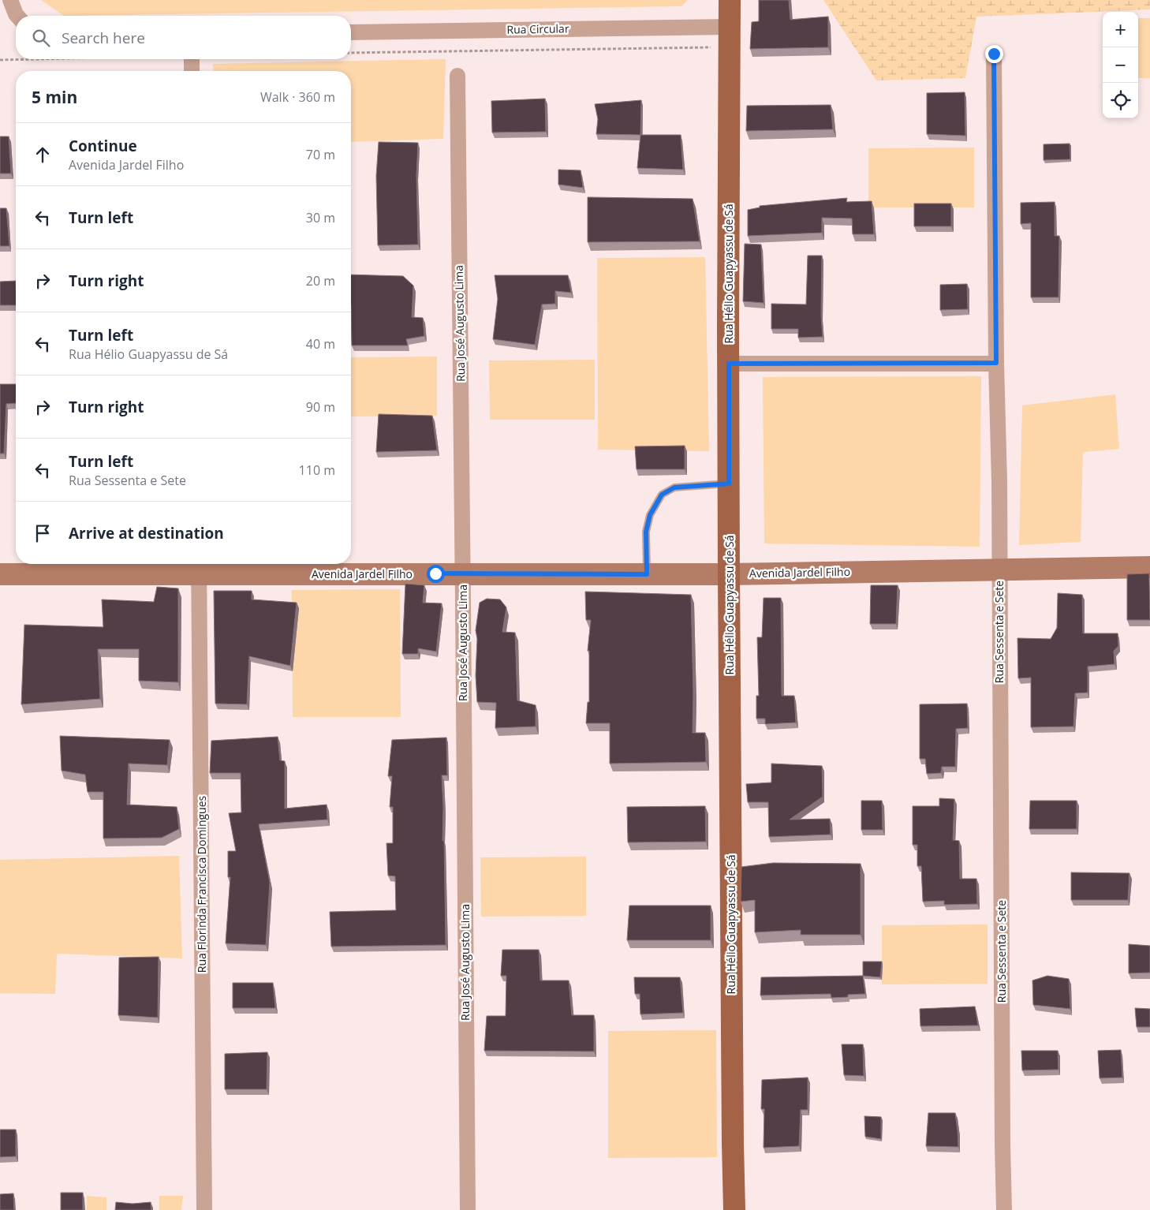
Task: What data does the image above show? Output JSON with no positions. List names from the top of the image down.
{
  "streets": {
    "main road": ["Rua Hélio Guapyassu de Sá", "Avenida Jardel Filho"],
    "street": [
      "Rua Circular",
      "Rua José Augusto Lima",
      "Rua Sessenta e Sete",
      "Rua Florinda Francisca Domingues"
    ]
  },
  "crossings": [
    ["Rua Circular", "Rua Hélio Guapyassu de Sá"],
    ["Rua Hélio Guapyassu de Sá", "Avenida Jardel Filho"],
    ["Rua José Augusto Lima", "Avenida Jardel Filho"],
    ["Avenida Jardel Filho", "Rua Sessenta e Sete"],
    ["Avenida Jardel Filho", "Rua Florinda Francisca Domingues"]
  ],
  "page": {
    "map_buttons": ["+", "−"],
    "search": "Search here",
    "heading": ["5 min", "Walk · 360 m"],
    "list": [
      ["Continue", "Avenida Jardel Filho", "70 m"],
      ["Turn left", "30 m"],
      ["Turn right", "20 m"],
      ["Turn left", "Rua Hélio Guapyassu de Sá", "40 m"],
      ["Turn right", "90 m"],
      ["Turn left", "Rua Sessenta e Sete", "110 m"],
      "Arrive at destination"
    ]
  }
}
